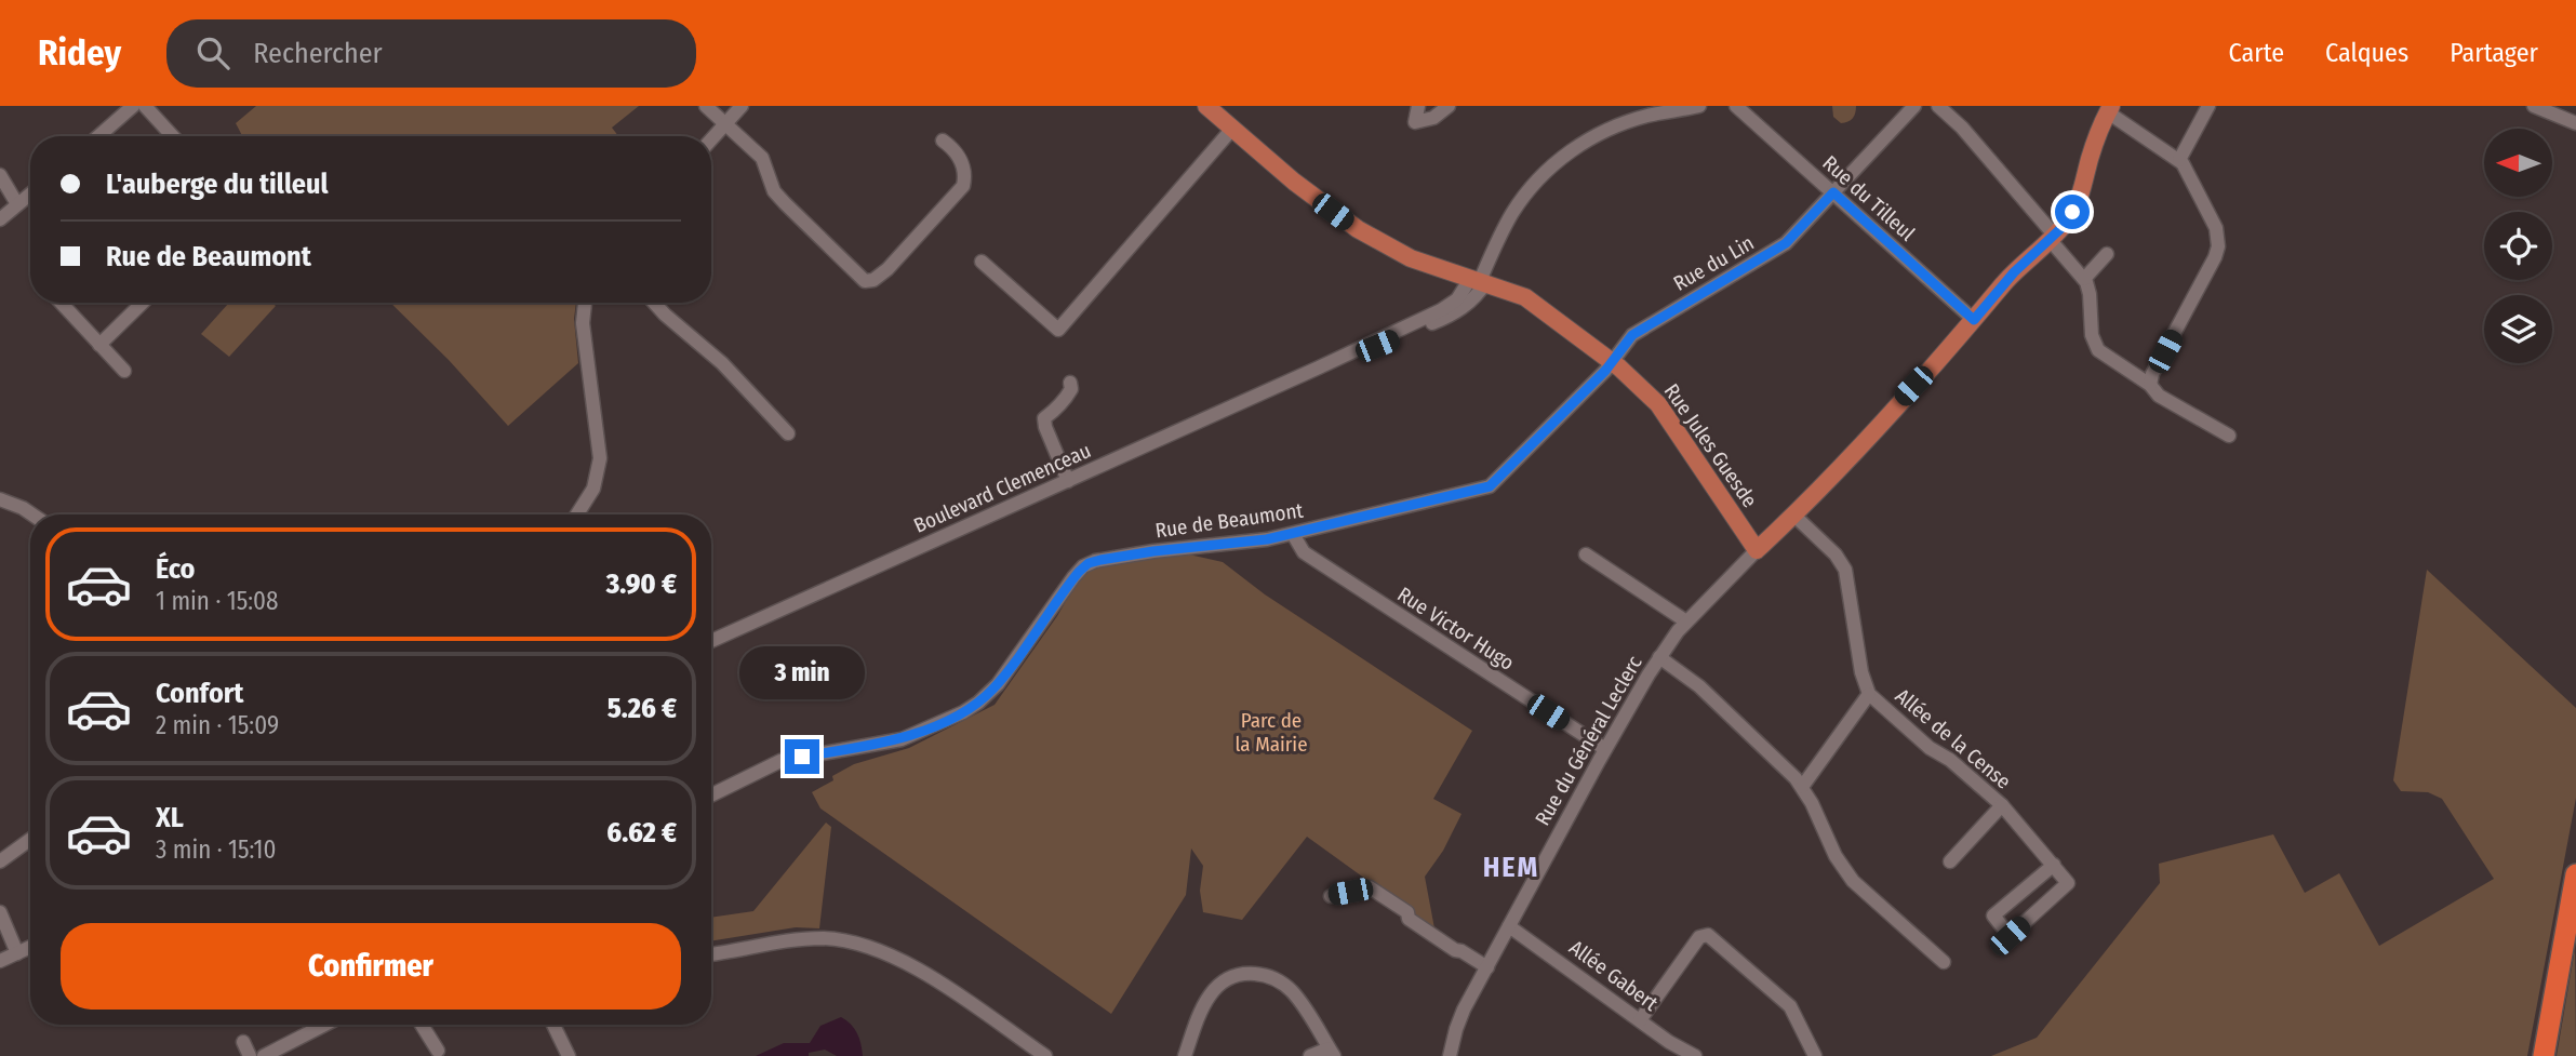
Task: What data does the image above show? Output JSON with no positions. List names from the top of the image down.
{
  "streets": {
    "main road": ["Rue Jules Guesde"],
    "street": [
      "Rue du Tilleul",
      "Rue du Lin",
      "Boulevard Clemenceau",
      "Rue de Beaumont",
      "Rue Victor Hugo",
      "Allée de la Cense",
      "Rue du Général Leclerc",
      "Allée Gabert"
    ]
  },
  "crossings": [
    ["Rue du Tilleul", "Rue du Lin"],
    ["Rue du Lin", "Rue Jules Guesde"],
    ["Rue du Lin", "Rue de Beaumont"],
    ["Rue Jules Guesde", "Boulevard Clemenceau"],
    ["Rue Jules Guesde", "Rue de Beaumont"],
    ["Rue Jules Guesde", "Rue du Général Leclerc"],
    ["Rue de Beaumont", "Rue Victor Hugo"],
    ["Rue Victor Hugo", "Rue du Général Leclerc"],
    ["Rue du Général Leclerc", "Allée Gabert"]
  ],
  "districts": ["HEM"],
  "parks": ["Parc de la Mairie"],
  "north": "left",
  "page": {
    "header": "Ridey",
    "search": "Rechercher",
    "nav": ["Carte", "Calques", "Partager"],
    "banner": ["L'auberge du tilleul", "Rue de Beaumont"],
    "list": [
      {
        "name": "Éco",
        "note": "1 min · 15:08",
        "value": "3.90 €"
      },
      {
        "name": "Confort",
        "note": "2 min · 15:09",
        "value": "5.26 €"
      },
      {
        "name": "XL",
        "note": "3 min · 15:10",
        "value": "6.62 €"
      }
    ],
    "bubble": "3 min",
    "buttons": "Confirmer"
  }
}
